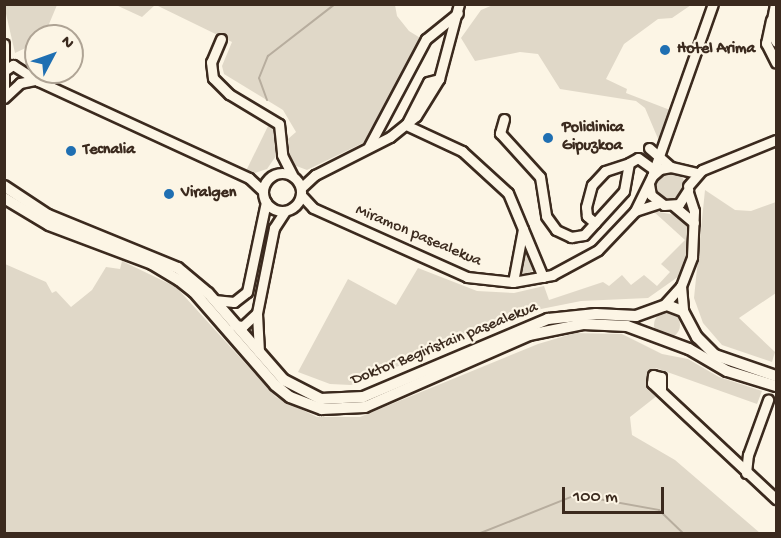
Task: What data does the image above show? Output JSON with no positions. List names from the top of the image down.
{
  "streets": {
    "main road": ["Doktor Begiristain pasealekua"],
    "street": ["Miramon pasealekua"]
  },
  "places": [
    "Hotel Arima",
    "Policlinica Gipuzkoa",
    "Tecnalia",
    "Viralgen"
  ],
  "scale_bar": "100 m",
  "north": "top right"
}
